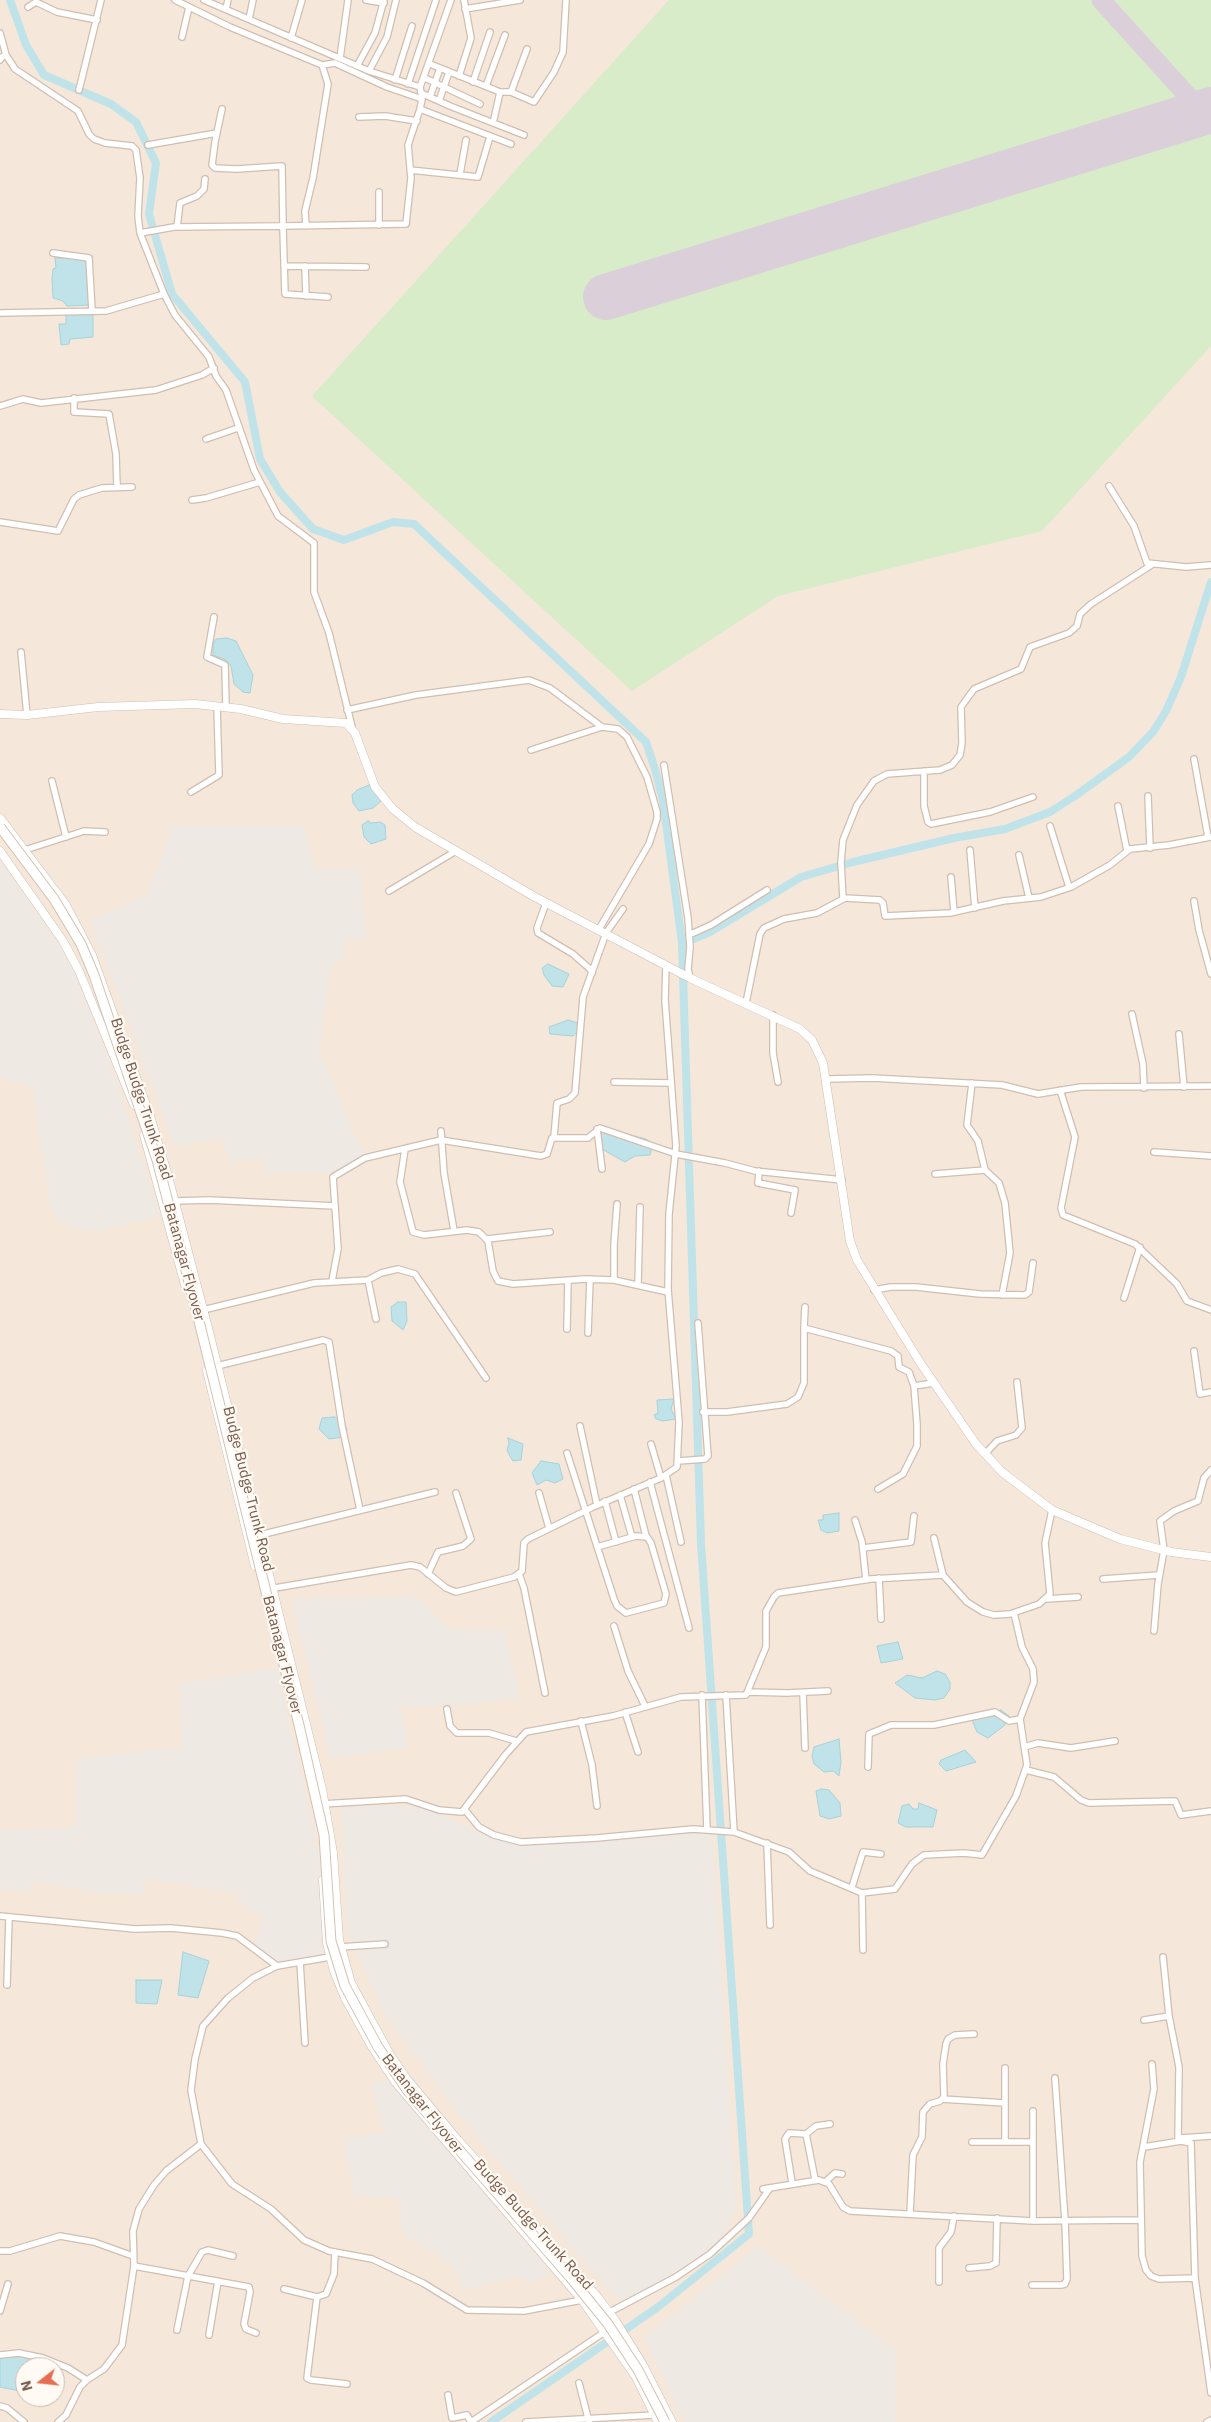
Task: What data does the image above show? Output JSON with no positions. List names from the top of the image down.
{
  "streets": {
    "main road": ["Batanagar Flyover"],
    "street": ["Budge Budge Trunk Road"]
  },
  "north": "left"
}
